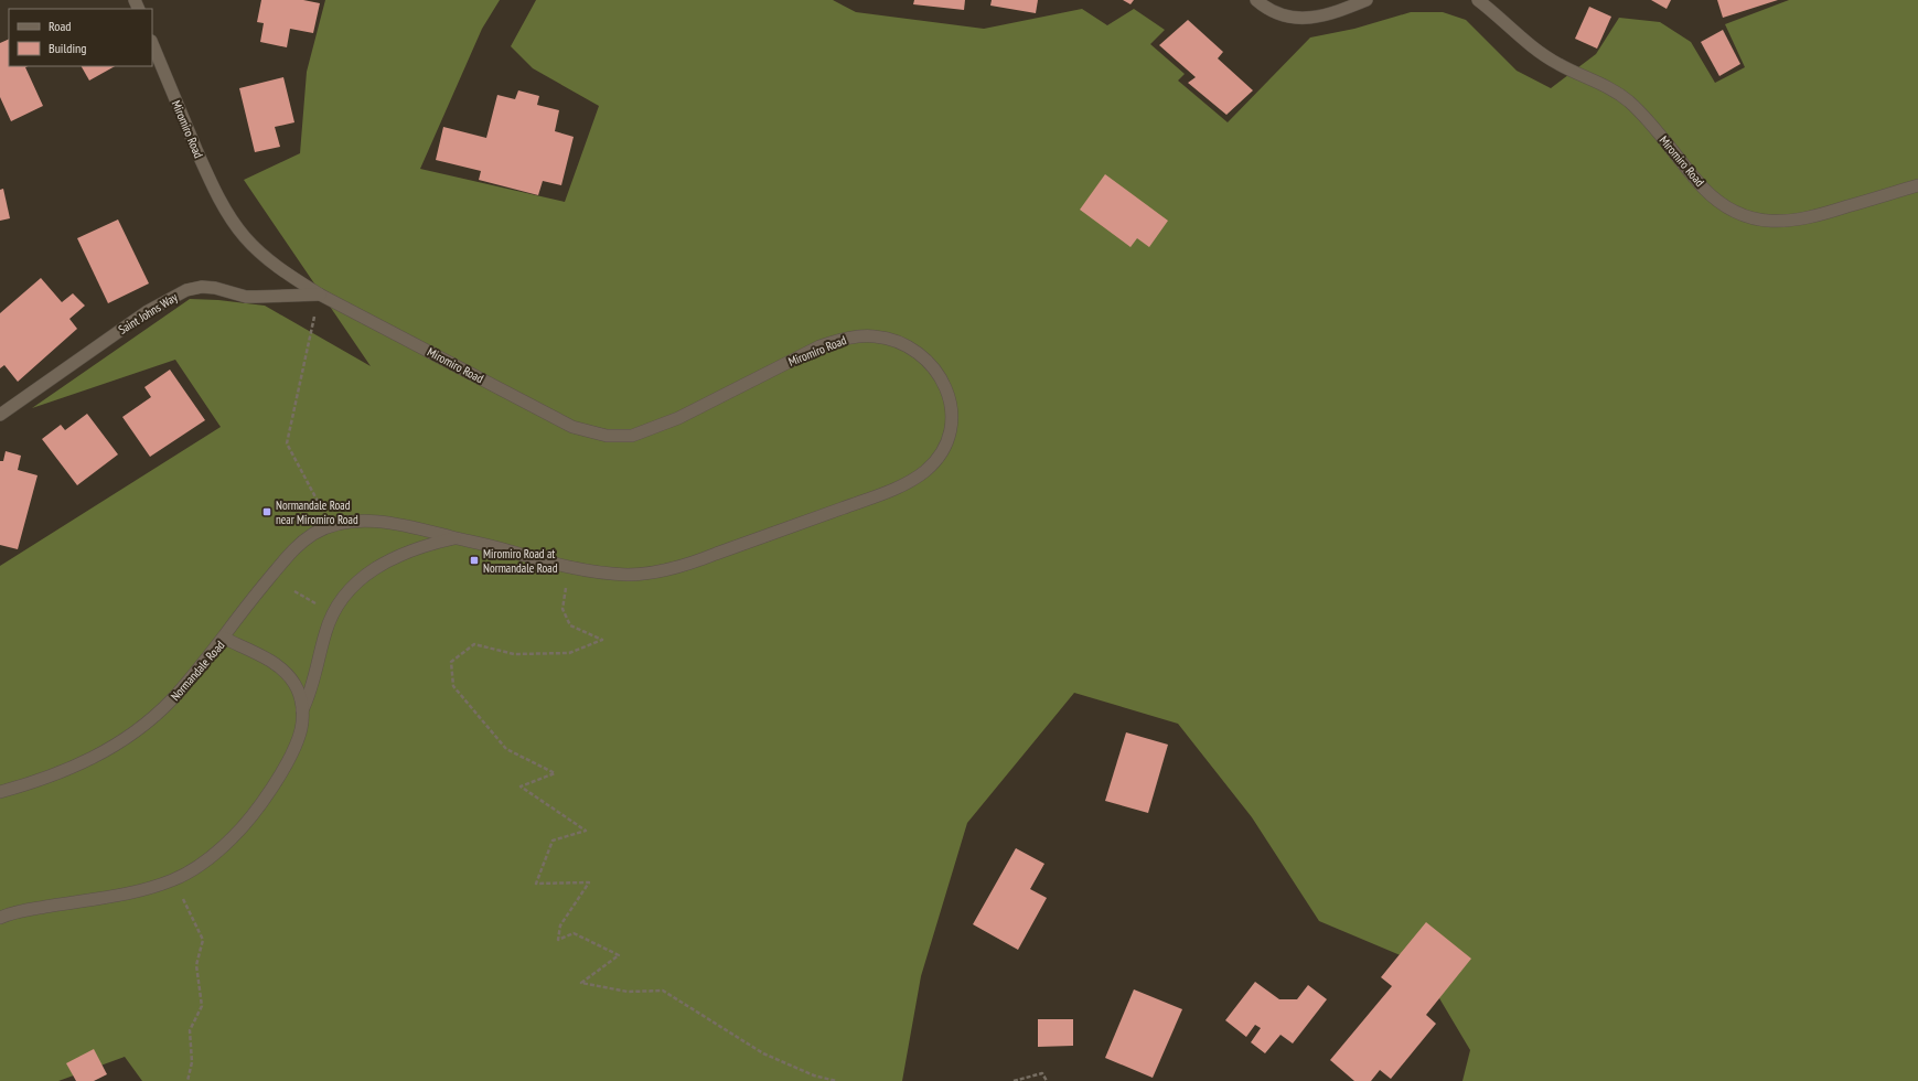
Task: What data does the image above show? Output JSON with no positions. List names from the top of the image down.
{
  "streets": {
    "street": ["Miromiro Road", "Saint Johns Way", "Normandale Road"]
  },
  "crossings": [
    ["Miromiro Road", "Saint Johns Way"],
    ["Miromiro Road", "Normandale Road"]
  ],
  "places": {
    "transit": ["Normandale Road near Miromiro Road", "Miromiro Road at Normandale Road"]
  },
  "legend": ["Road", "Building"]
}
